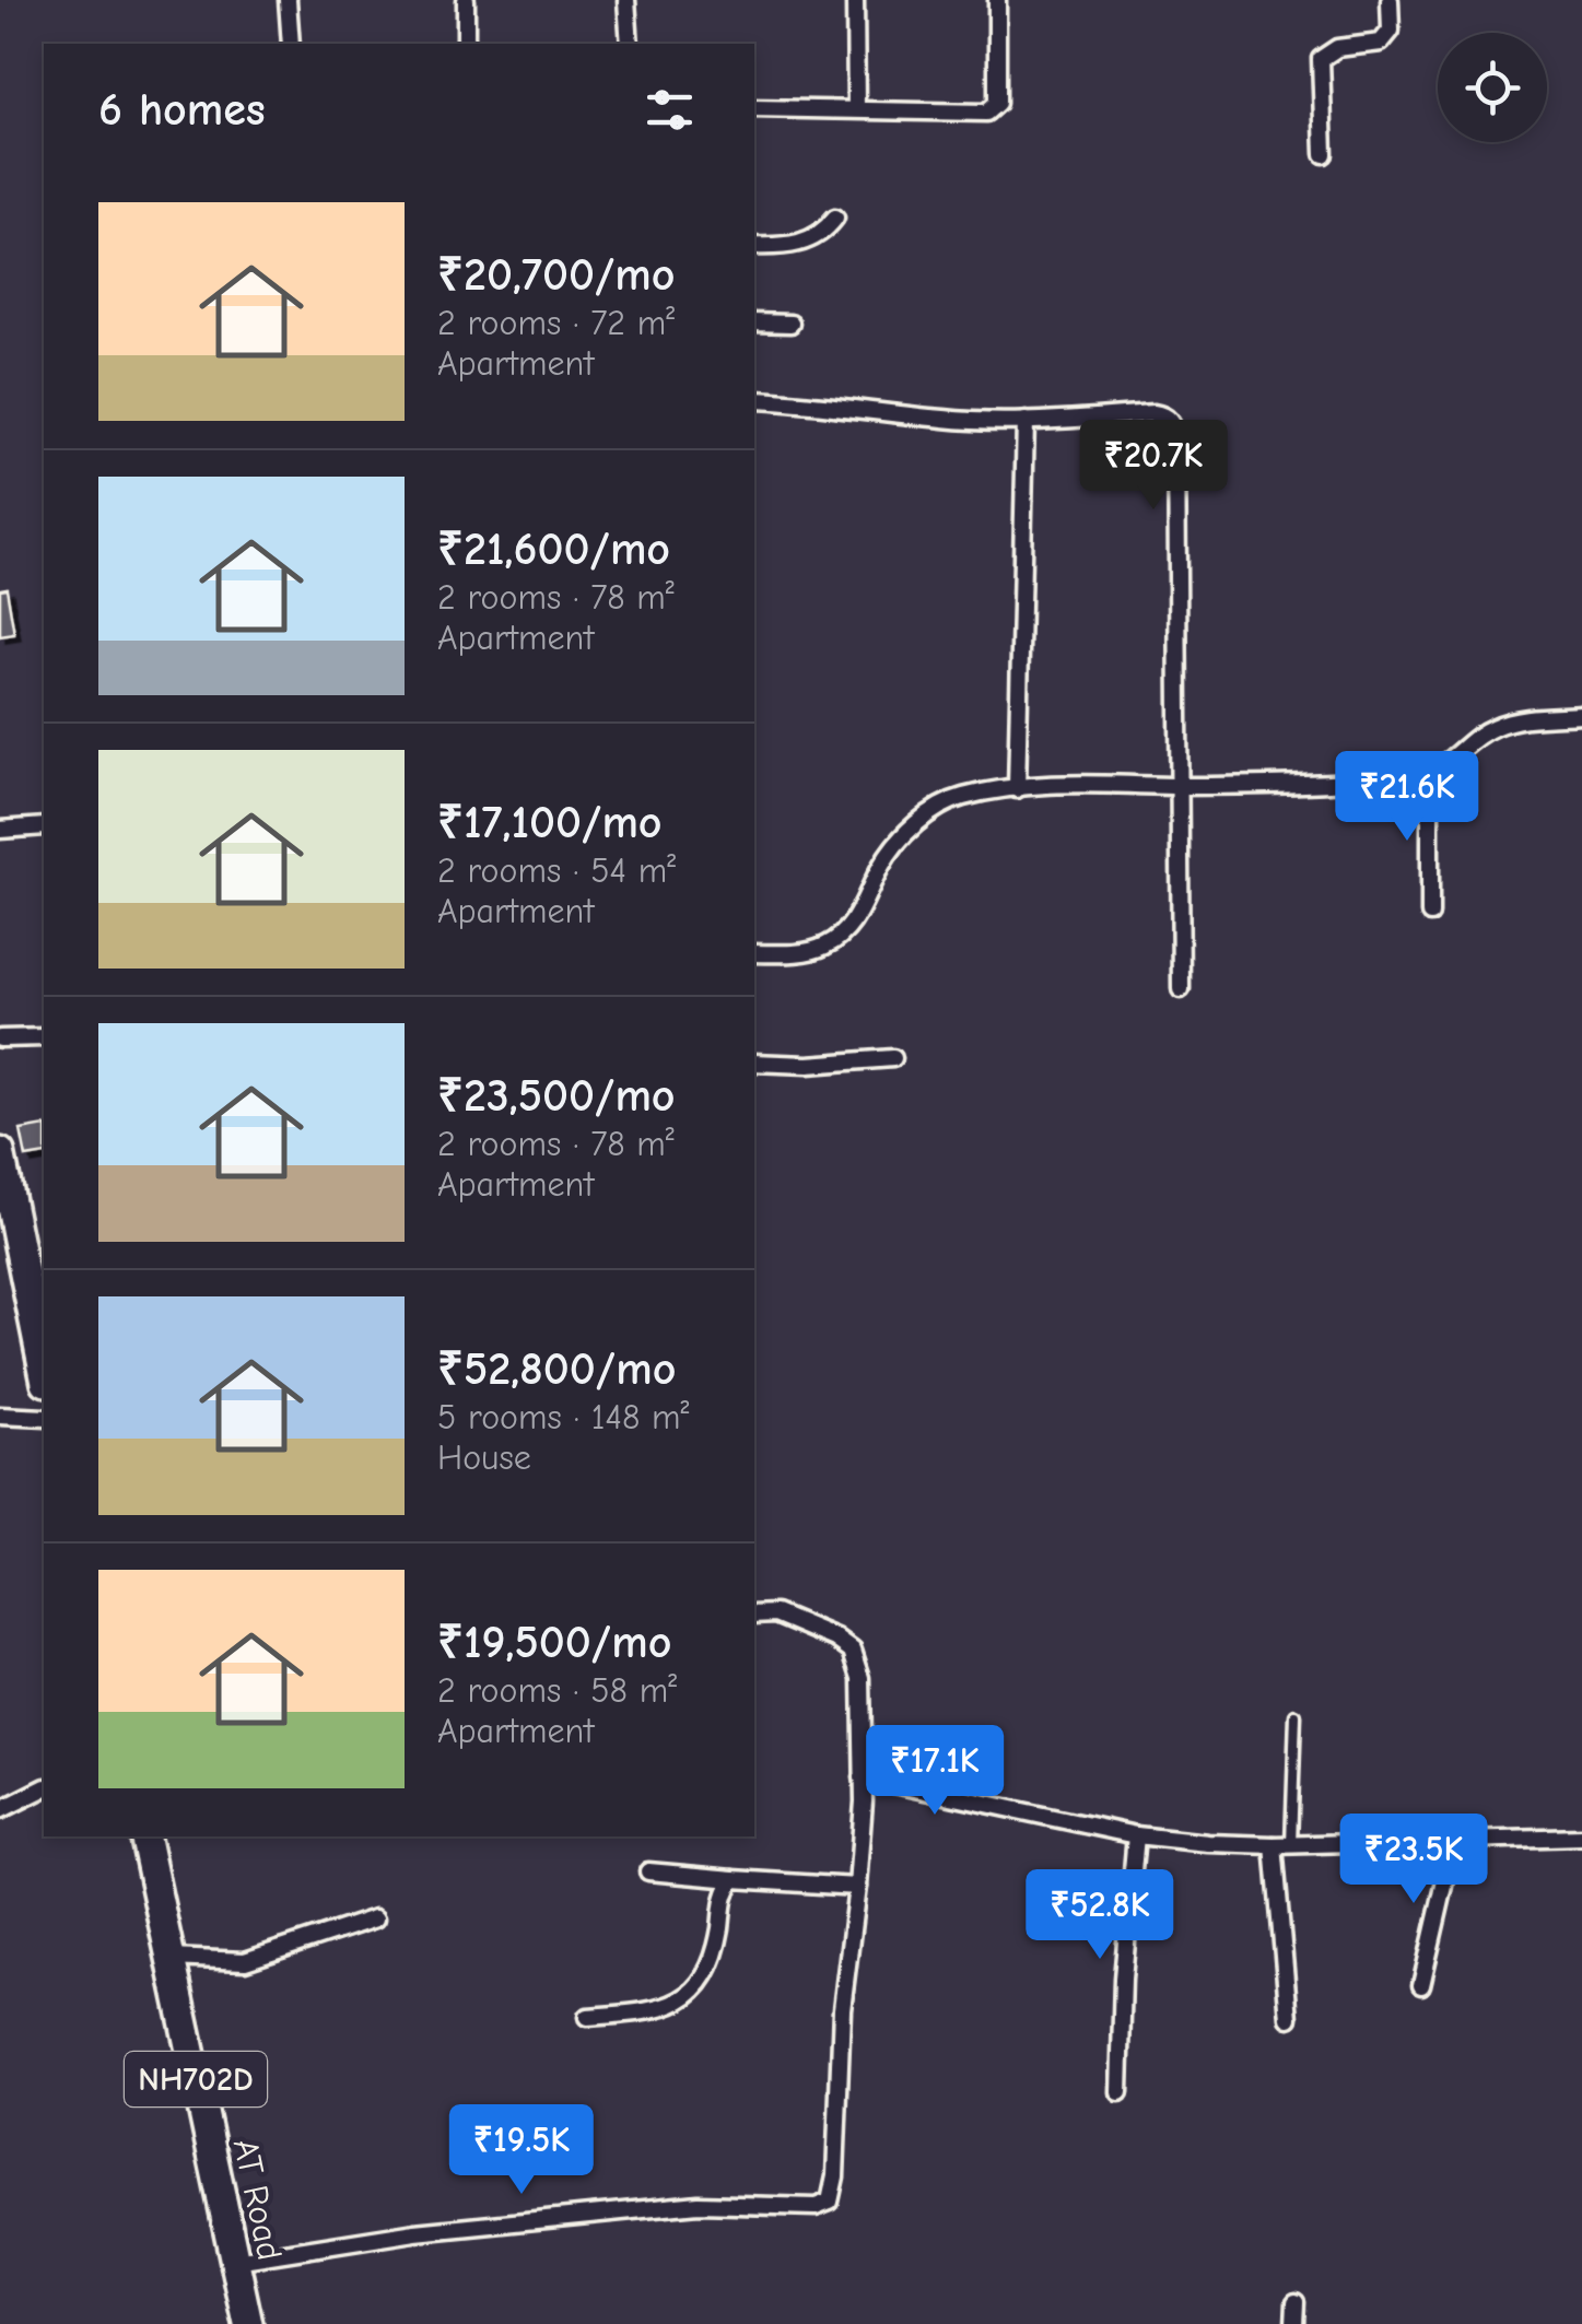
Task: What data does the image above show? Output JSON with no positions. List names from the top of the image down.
{
  "streets": {
    "highway": ["NH702D", "AT Road"]
  },
  "page": {
    "heading": "6 homes",
    "list": [
      {
        "name": "₹20,700/mo",
        "note": "2 rooms · 72 m² · Apartment"
      },
      {
        "name": "₹21,600/mo",
        "note": "2 rooms · 78 m² · Apartment"
      },
      {
        "name": "₹17,100/mo",
        "note": "2 rooms · 54 m² · Apartment"
      },
      {
        "name": "₹23,500/mo",
        "note": "2 rooms · 78 m² · Apartment"
      },
      {
        "name": "₹52,800/mo",
        "note": "5 rooms · 148 m² · House"
      },
      {
        "name": "₹19,500/mo",
        "note": "2 rooms · 58 m² · Apartment"
      }
    ],
    "price": [
      "₹20.7K",
      "₹21.6K",
      "₹17.1K",
      "₹23.5K",
      "₹52.8K",
      "₹19.5K"
    ]
  }
}
